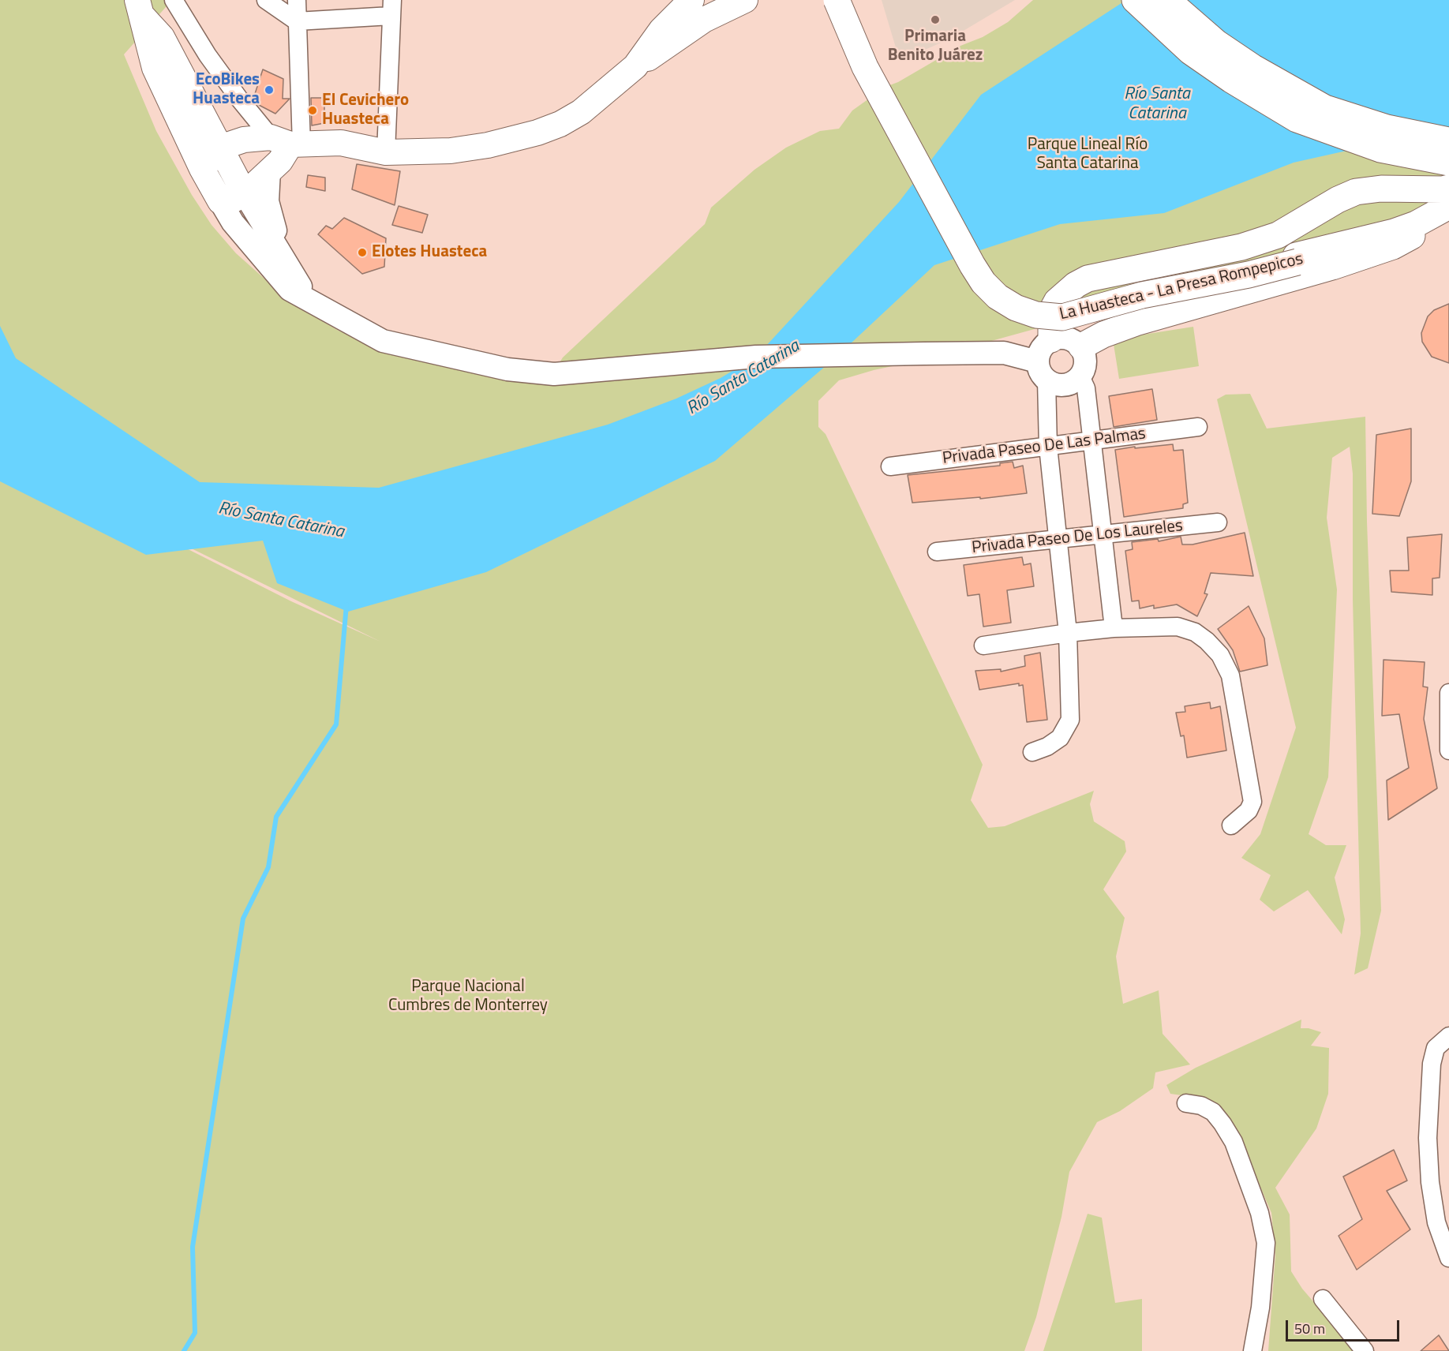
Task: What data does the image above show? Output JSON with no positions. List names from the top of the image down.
{
  "streets": {
    "main road": ["La Huasteca - La Presa Rompepicos"],
    "street": ["Privada Paseo De Las Palmas", "Privada Paseo De Los Laureles"]
  },
  "water": ["Río Santa Catarina"],
  "parks": ["Parque Lineal Río Santa Catarina", "Parque Nacional Cumbres de Monterrey"],
  "places": [
    "Primaria Benito Juárez",
    "EcoBikes Huasteca",
    "El Cevichero Huasteca",
    "Elotes Huasteca"
  ],
  "scale_bar": "50 m"
}
